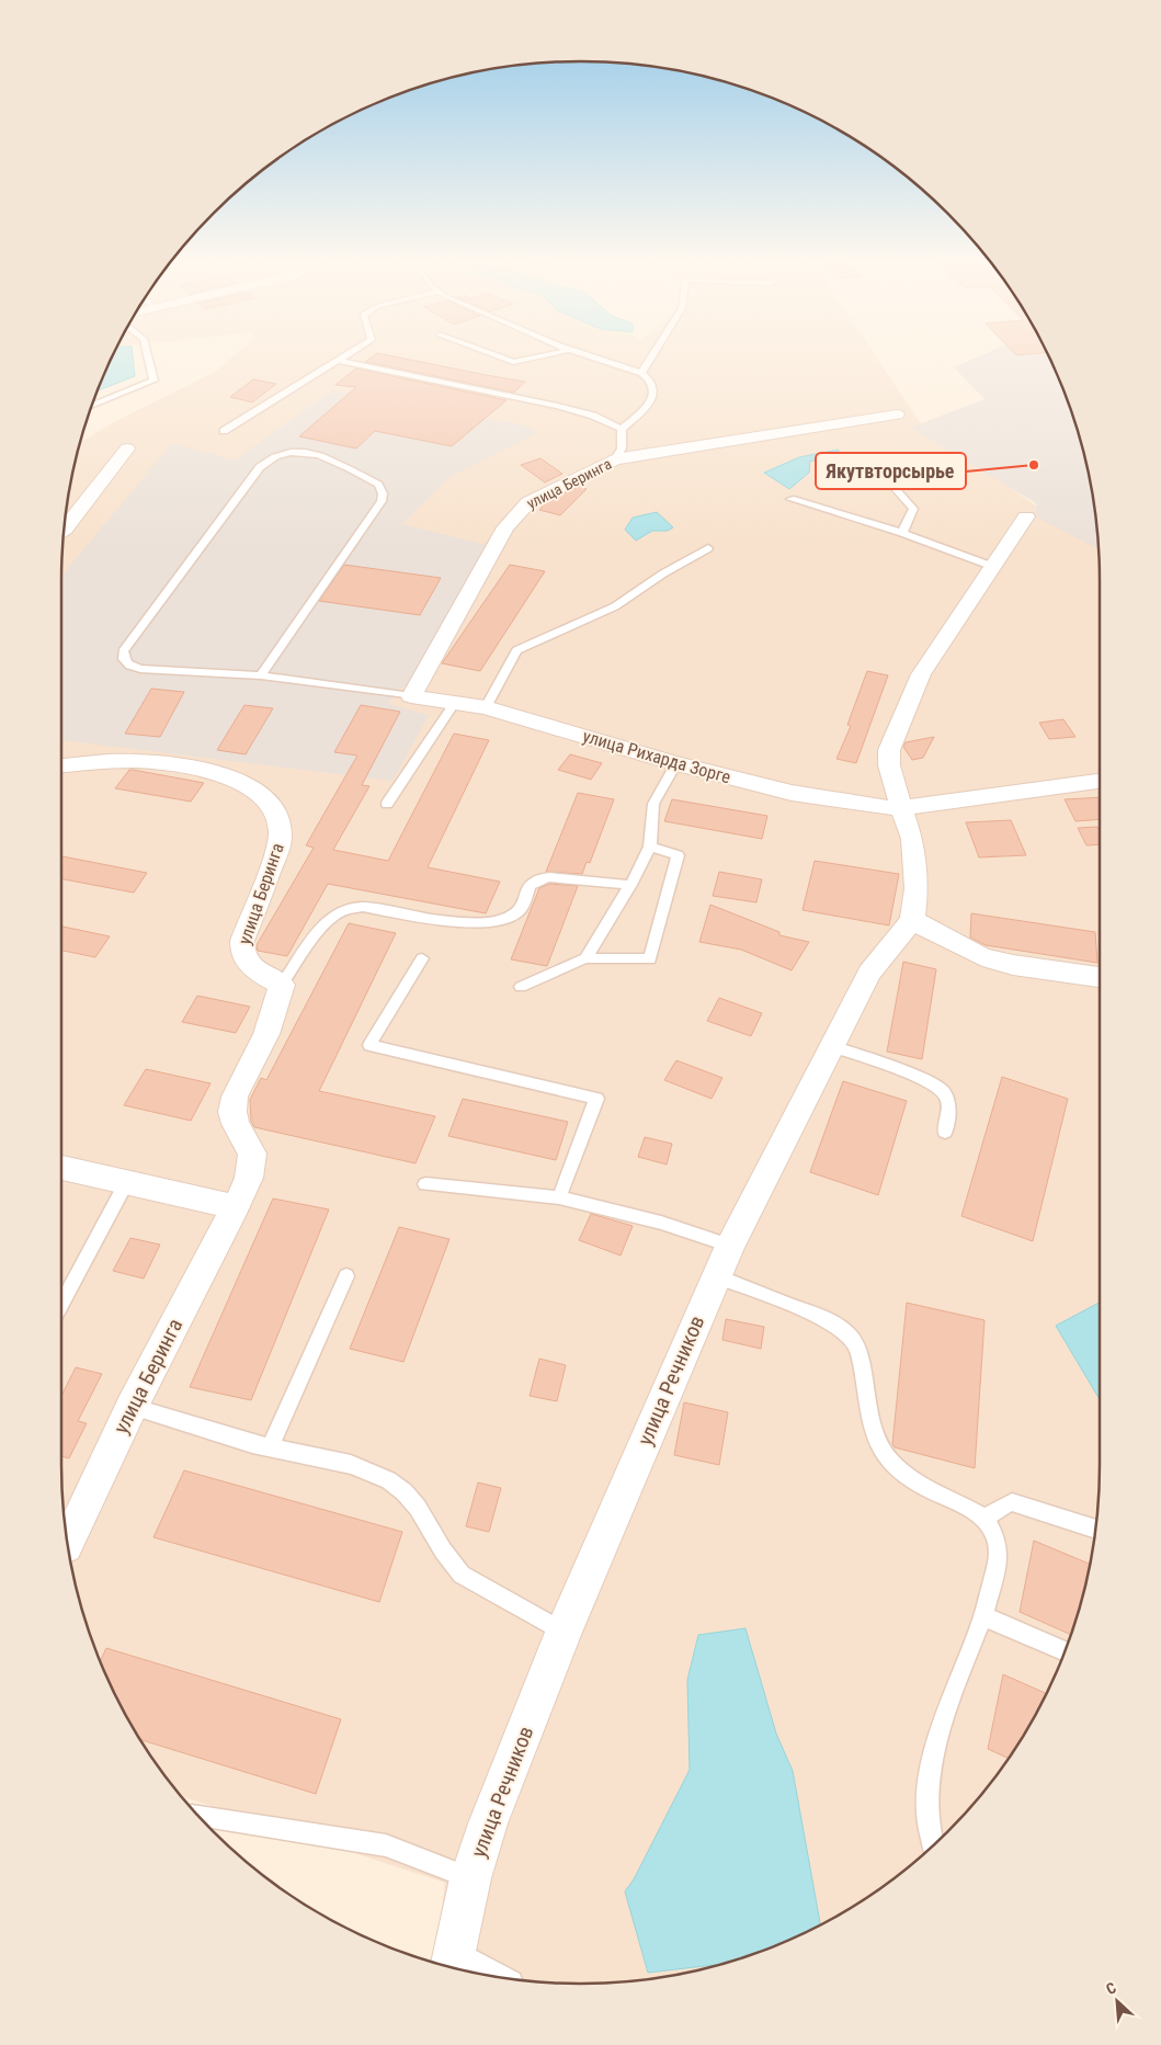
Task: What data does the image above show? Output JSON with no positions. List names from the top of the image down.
{
  "streets": {
    "street": ["улица Беринга", "улица Рихарда Зорге", "улица Речников"]
  },
  "crossings": [
    ["улица Беринга", "улица Рихарда Зорге"]
  ],
  "places": ["Якутвторсырье"],
  "north": "top left"
}
